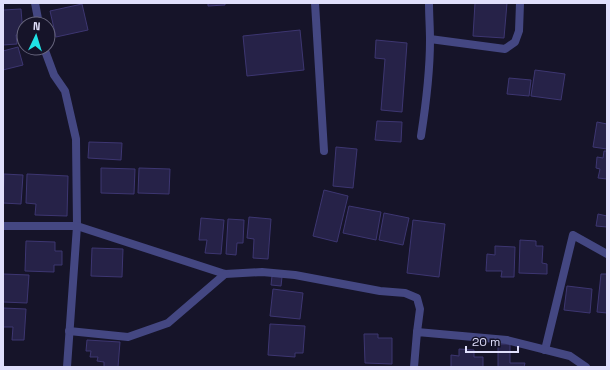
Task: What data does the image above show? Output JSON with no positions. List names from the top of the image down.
{
  "scale_bar": "20 m",
  "north": "top"
}
